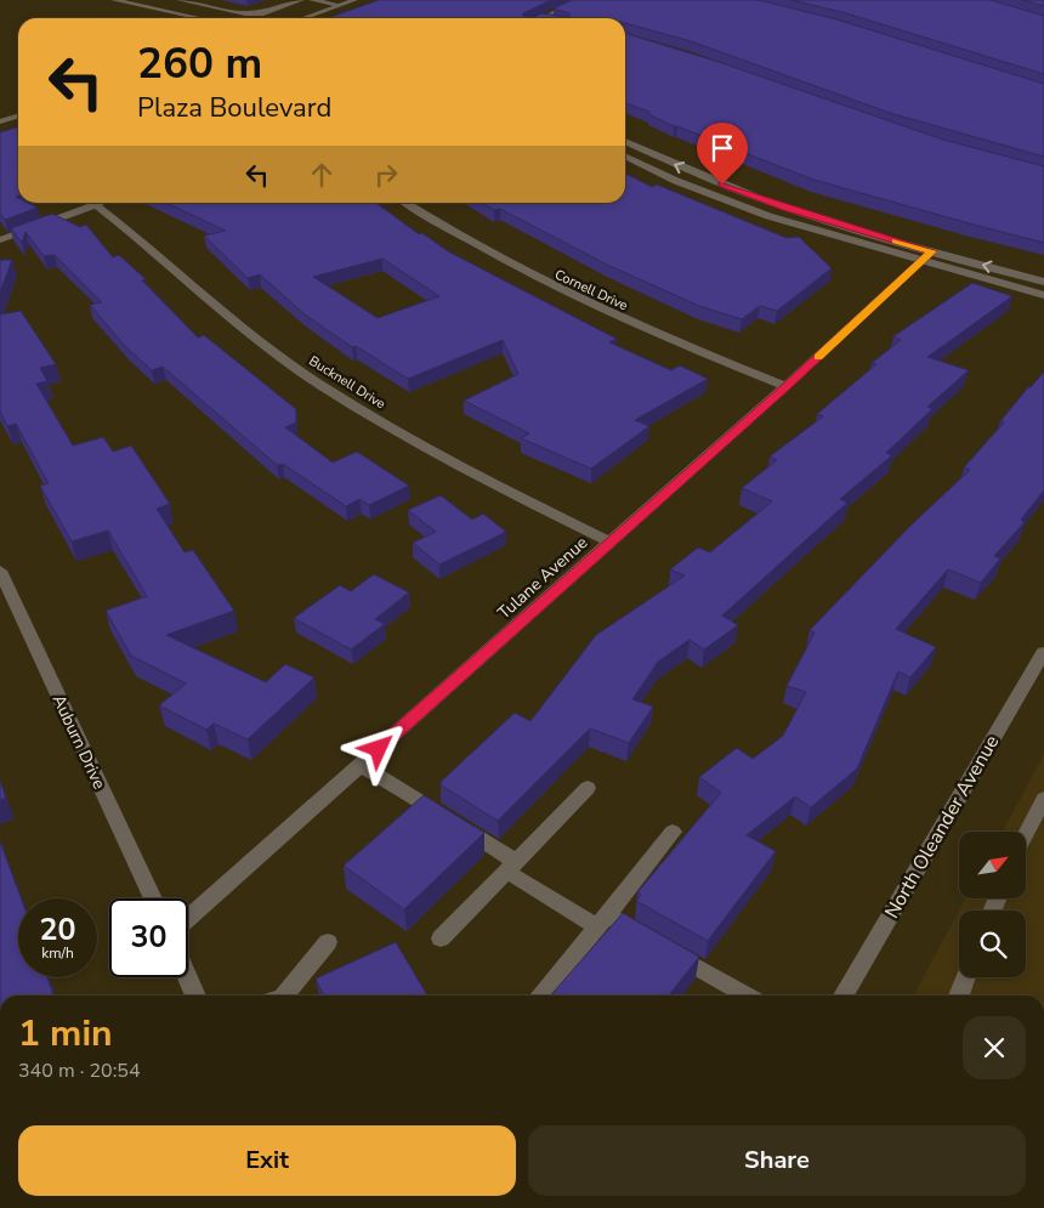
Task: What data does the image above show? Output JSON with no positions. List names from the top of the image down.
{
  "streets": {
    "street": [
      "Cornell Drive",
      "Bucknell Drive",
      "Tulane Avenue",
      "Auburn Drive",
      "North Oleander Avenue"
    ]
  },
  "crossings": [
    ["Cornell Drive", "Tulane Avenue"],
    ["Bucknell Drive", "Tulane Avenue"]
  ],
  "north": "top right",
  "page": {
    "turn": ["260 m", "Plaza Boulevard"],
    "speed": "20 km/h",
    "limit": "30",
    "heading": ["1 min", "340 m · 20:54"],
    "buttons": ["Exit", "Share"]
  }
}
